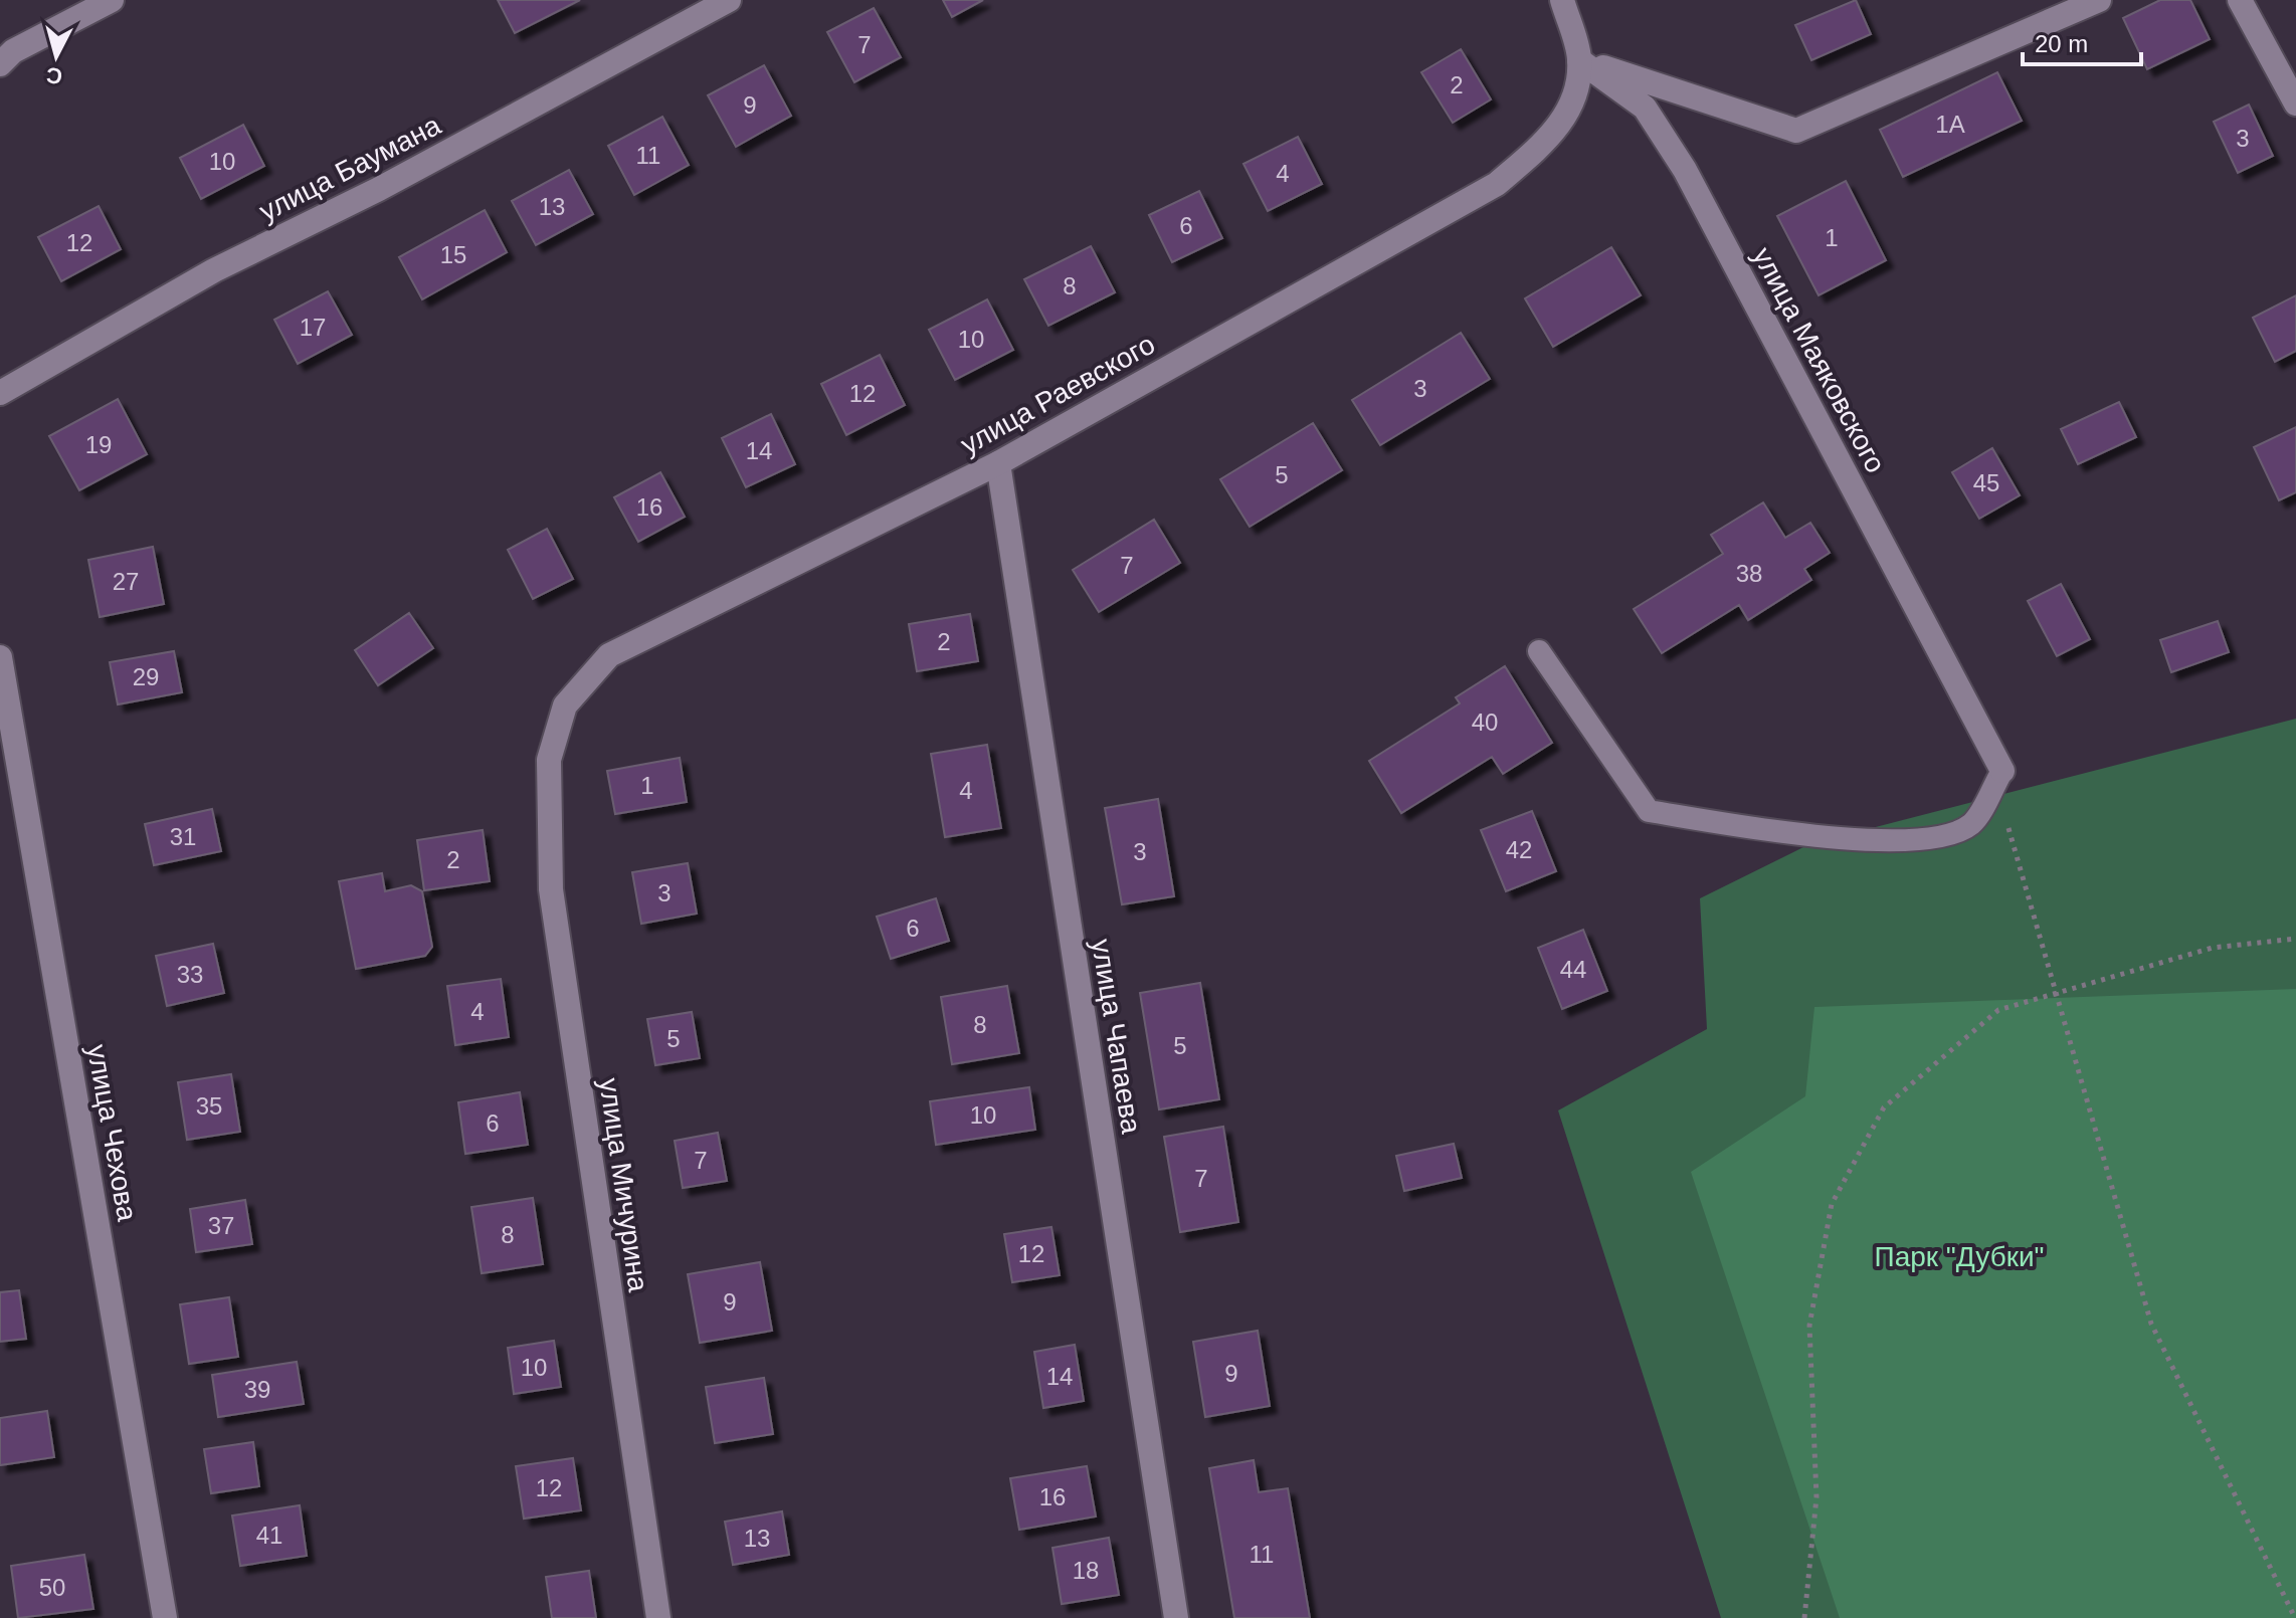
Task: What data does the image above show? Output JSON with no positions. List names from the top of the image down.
{
  "streets": {
    "street": [
      "улица Баумана",
      "улица Маяковского",
      "улица Раевского",
      "улица Чапаева",
      "улица Чехова",
      "улица Мичурина"
    ]
  },
  "crossings": [
    ["улица Маяковского", "улица Раевского"],
    ["улица Раевского", "улица Чапаева"],
    ["улица Раевского", "улица Мичурина"]
  ],
  "parks": ["Парк \"Дубки\""],
  "house_numbers": [
    "7",
    "2",
    "9",
    "1А",
    "3",
    "11",
    "10",
    "4",
    "13",
    "6",
    "1",
    "12",
    "15",
    "8",
    "17",
    "10",
    "3",
    "12",
    "19",
    "14",
    "5",
    "45",
    "16",
    "7",
    "38",
    "27",
    "2",
    "29",
    "40",
    "1",
    "4",
    "31",
    "42",
    "3",
    "2",
    "3",
    "6",
    "44",
    "33",
    "4",
    "8",
    "5",
    "5",
    "35",
    "10",
    "6",
    "7",
    "7",
    "37",
    "8",
    "12",
    "9",
    "10",
    "9",
    "14",
    "39",
    "12",
    "16",
    "41",
    "13",
    "11",
    "18",
    "50"
  ],
  "scale_bar": "20 m",
  "north": "bottom"
}
